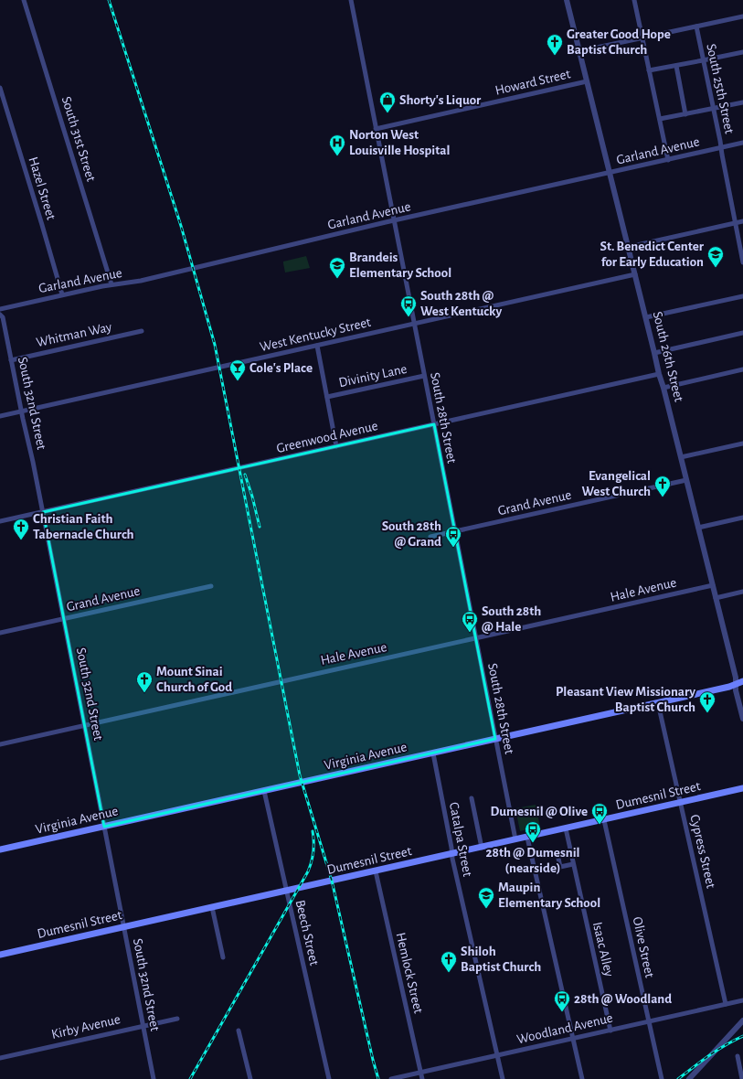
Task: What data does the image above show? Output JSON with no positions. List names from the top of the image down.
{
  "streets": {
    "main road": ["Virginia Avenue", "Dumesnil Street"],
    "street": [
      "Howard Street",
      "South 25th Street",
      "South 31st Street",
      "Garland Avenue",
      "Hazel Street",
      "Whitman Way",
      "West Kentucky Street",
      "South 26th Street",
      "Divinity Lane",
      "South 32nd Street",
      "South 28th Street",
      "Greenwood Avenue",
      "Grand Avenue",
      "Hale Avenue",
      "Catalpa Street",
      "Cypress Street",
      "Beech Street",
      "Olive Street",
      "Isaac Alley",
      "Hemlock Street",
      "Kirby Avenue",
      "Woodland Avenue"
    ]
  },
  "crossings": [
    ["Howard Street", "South 25th Street"],
    ["Howard Street", "South 26th Street"],
    ["Howard Street", "South 28th Street"],
    ["South 25th Street", "Garland Avenue"],
    ["South 31st Street", "Garland Avenue"],
    ["Garland Avenue", "Hazel Street"],
    ["Garland Avenue", "South 26th Street"],
    ["Garland Avenue", "South 28th Street"],
    ["Whitman Way", "South 32nd Street"],
    ["West Kentucky Street", "South 26th Street"],
    ["West Kentucky Street", "South 32nd Street"],
    ["West Kentucky Street", "South 28th Street"],
    ["South 26th Street", "Greenwood Avenue"],
    ["South 26th Street", "Grand Avenue"],
    ["South 26th Street", "Hale Avenue"],
    ["South 26th Street", "Virginia Avenue"],
    ["Divinity Lane", "South 28th Street"],
    ["South 32nd Street", "Greenwood Avenue"],
    ["South 32nd Street", "Grand Avenue"],
    ["South 32nd Street", "Hale Avenue"],
    ["South 32nd Street", "Virginia Avenue"],
    ["South 32nd Street", "Dumesnil Street"],
    ["South 32nd Street", "Kirby Avenue"],
    ["South 28th Street", "Greenwood Avenue"],
    ["South 28th Street", "Grand Avenue"],
    ["South 28th Street", "Hale Avenue"],
    ["South 28th Street", "Virginia Avenue"],
    ["South 28th Street", "Dumesnil Street"],
    ["Virginia Avenue", "Catalpa Street"],
    ["Virginia Avenue", "Cypress Street"],
    ["Virginia Avenue", "Beech Street"],
    ["Dumesnil Street", "Catalpa Street"],
    ["Dumesnil Street", "Cypress Street"],
    ["Dumesnil Street", "Beech Street"],
    ["Dumesnil Street", "Olive Street"],
    ["Dumesnil Street", "Isaac Alley"],
    ["Dumesnil Street", "Hemlock Street"],
    ["Catalpa Street", "Woodland Avenue"],
    ["Cypress Street", "Woodland Avenue"],
    ["Olive Street", "Woodland Avenue"],
    ["Isaac Alley", "Woodland Avenue"],
    ["Hemlock Street", "Woodland Avenue"]
  ],
  "places": {
    "church": [
      "Greater Good Hope Baptist Church",
      "Evangelical West Church",
      "Christian Faith Tabernacle Church",
      "Mount Sinai Church of God",
      "Pleasant View Missionary Baptist Church",
      "Shiloh Baptist Church"
    ],
    "shop": ["Shorty's Liquor"],
    "hospital": ["Norton West Louisville Hospital"],
    "school or university": ["St. Benedict Center for Early Education", "Brandeis Elementary School", "Maupin Elementary School"],
    "bus stop": [
      "South 28th @ West Kentucky",
      "South 28th @ Grand",
      "South 28th @ Hale",
      "Dumesnil @ Olive",
      "28th @ Dumesnil (nearside)",
      "28th @ Woodland"
    ],
    "bar": ["Cole's Place"]
  }
}
